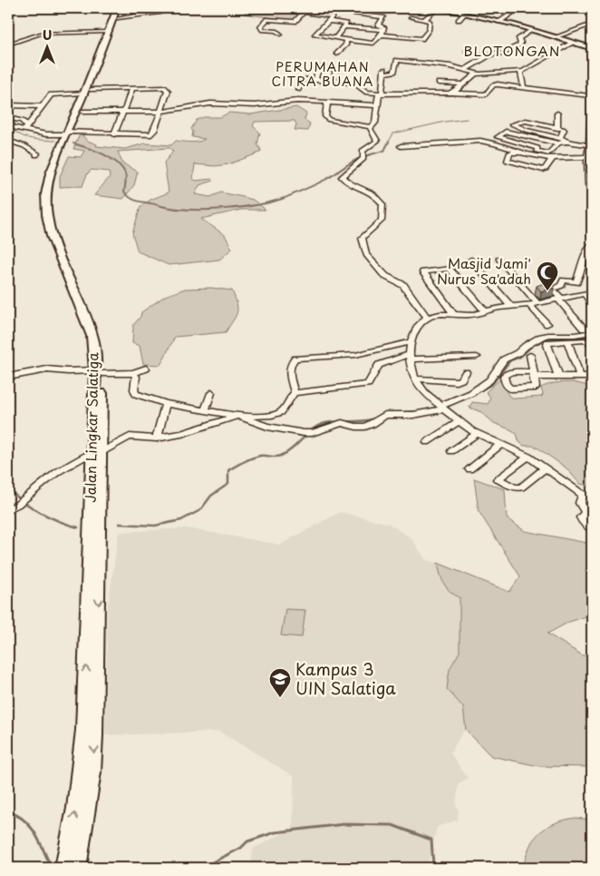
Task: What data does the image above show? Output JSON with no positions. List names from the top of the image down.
{
  "streets": {
    "highway": ["Jalan Lingkar Salatiga"]
  },
  "districts": ["BLOTONGAN", "PERUMAHAN CITRA BUANA"],
  "places": {
    "mosque": ["Masjid Jami' Nurus Sa'adah"],
    "school or university": ["Kampus 3 UIN Salatiga"]
  },
  "north": "top"
}
